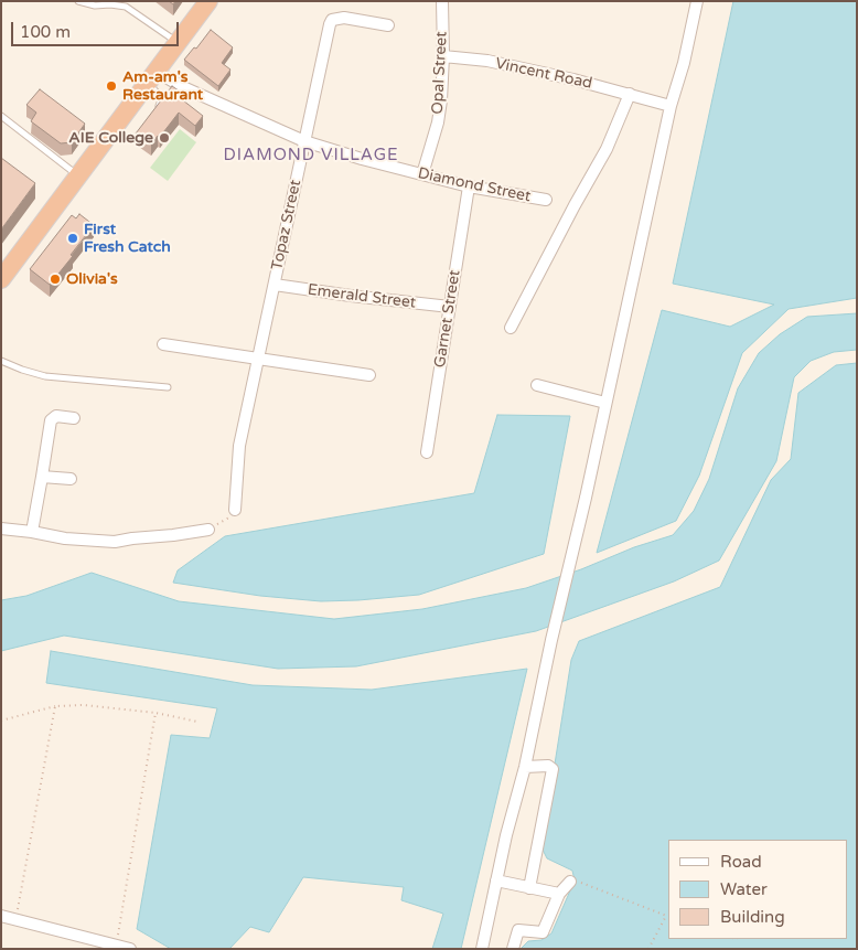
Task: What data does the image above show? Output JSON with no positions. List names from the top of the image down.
{
  "streets": {
    "street": [
      "Opal Street",
      "Vincent Road",
      "Diamond Street",
      "Topaz Street",
      "Emerald Street",
      "Garnet Street"
    ]
  },
  "crossings": [
    ["Opal Street", "Vincent Road"],
    ["Opal Street", "Diamond Street"],
    ["Diamond Street", "Topaz Street"],
    ["Diamond Street", "Garnet Street"],
    ["Topaz Street", "Emerald Street"],
    ["Emerald Street", "Garnet Street"]
  ],
  "districts": ["DIAMOND VILLAGE"],
  "places": [
    "Am-am's Restaurant",
    "AIE College",
    "First Fresh Catch",
    "Olivia's"
  ],
  "legend": ["Road", "Water", "Building"],
  "scale_bar": "100 m"
}
